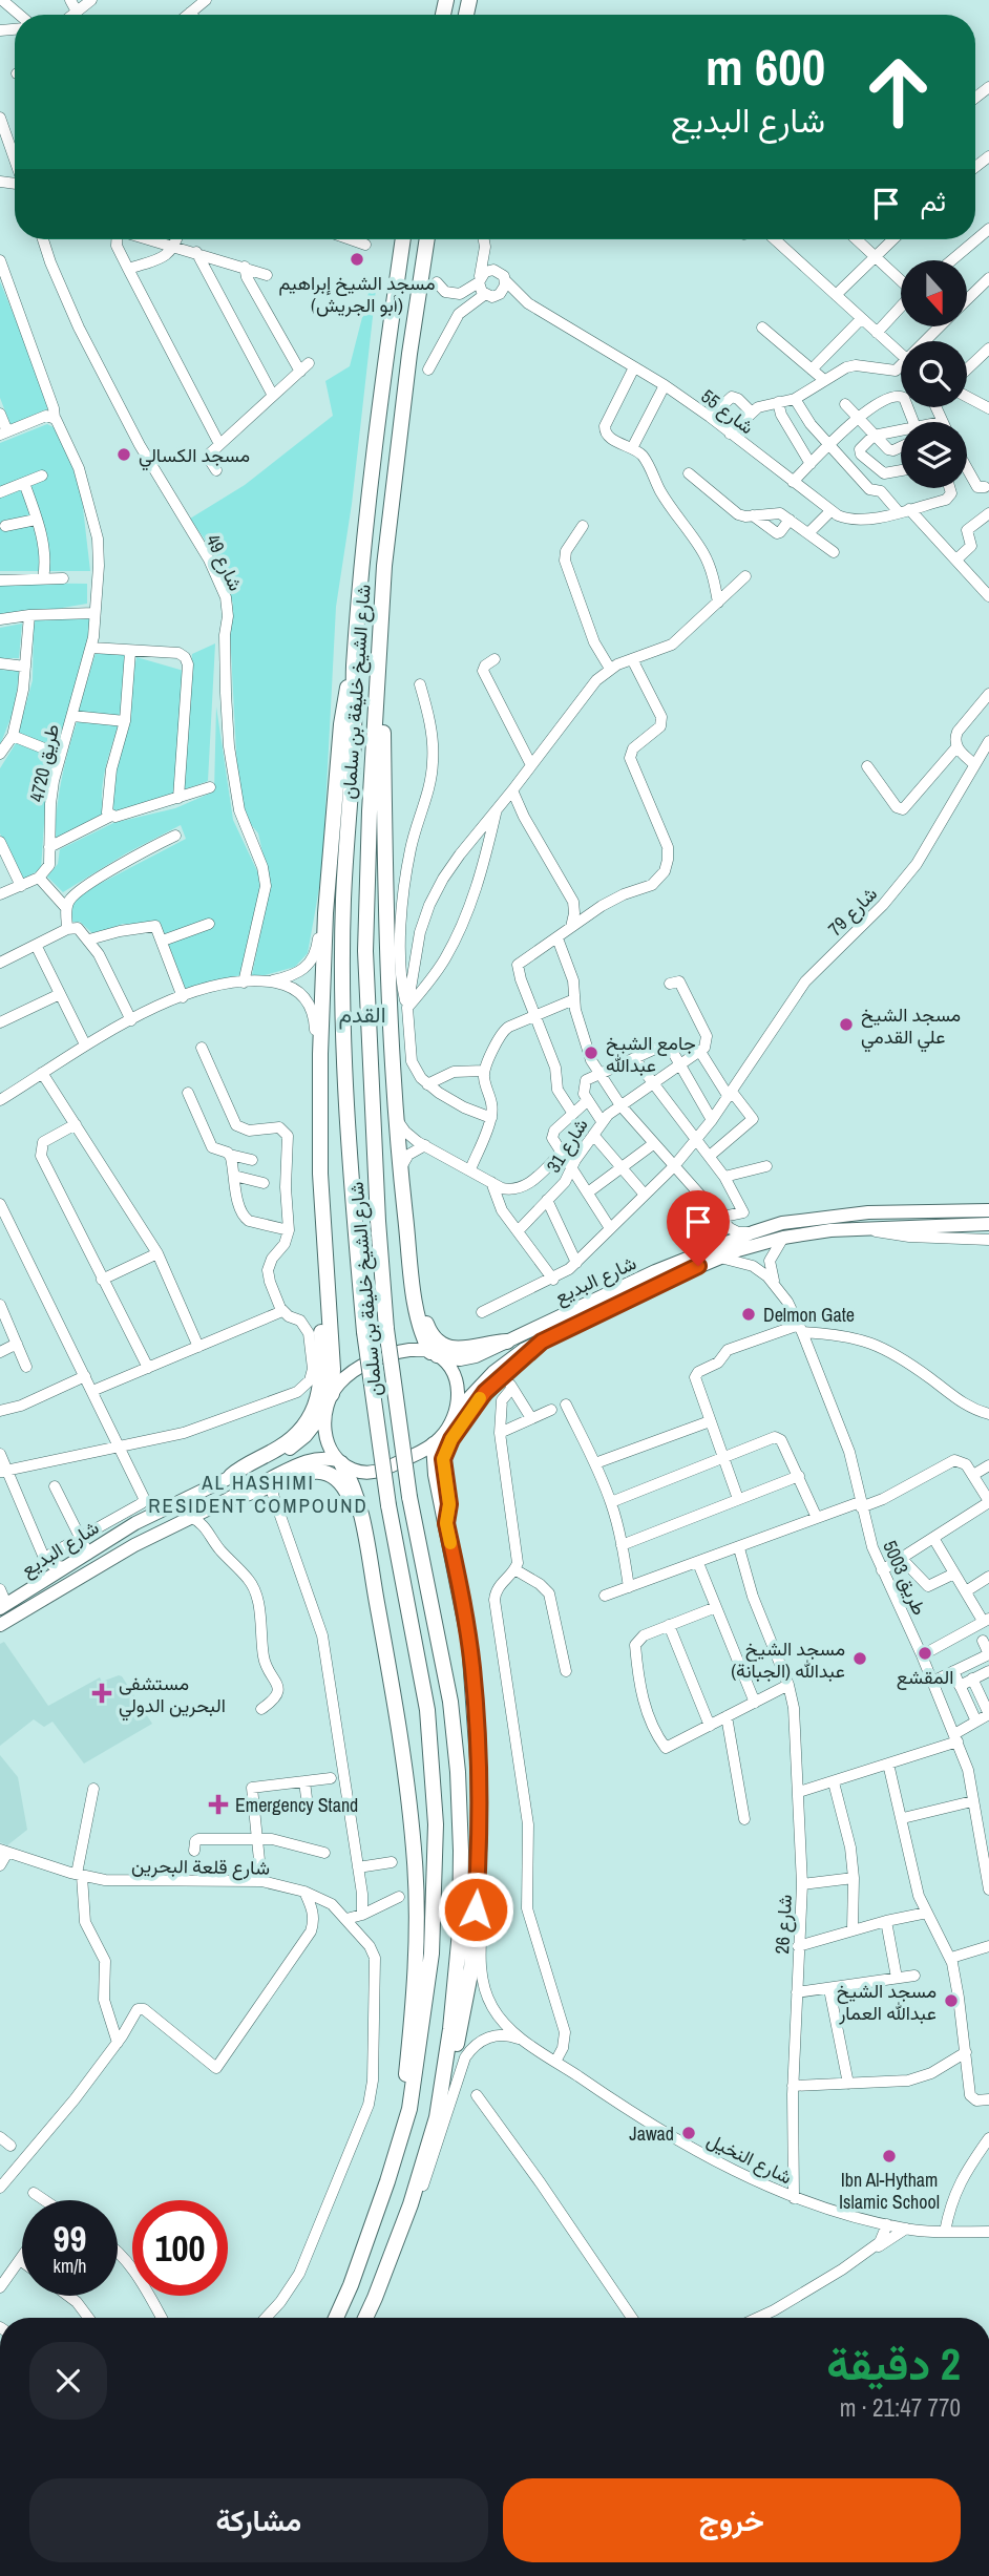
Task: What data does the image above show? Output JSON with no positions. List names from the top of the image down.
{
  "streets": {
    "highway": ["شارع الشيخ خليفة بن سلمان"],
    "main road": ["شارع البديع"],
    "street": [
      "شارع 55",
      "شارع 49",
      "طريق 4720",
      "شارع 79",
      "شارع 31",
      "طريق 5003",
      "شارع قلعة البحرين",
      "شارع 26",
      "شارع النخيل"
    ]
  },
  "crossings": [
    ["شارع الشيخ خليفة بن سلمان", "شارع النخيل"],
    ["شارع البديع", "طريق 5003"],
    ["شارع 26", "شارع النخيل"]
  ],
  "districts": ["القدم", "AL HASHIMI RESIDENT COMPOUND"],
  "places": {
    "other": [
      "مسجد الشيخ إبراهيم (أبو الجريش)",
      "مسجد الكسالي",
      "مسجد الشيخ علي القدمي",
      "جامع الشيخ عبدالله",
      "Delmon Gate",
      "المقشع",
      "مسجد الشيخ عبدالله (الجبانة)",
      "مسجد الشيخ عبدالله العمار",
      "Jawad",
      "Ibn Al-Hytham Islamic School"
    ],
    "health": ["مستشفى البحرين الدولي", "Emergency Stand"]
  },
  "north": "bottom",
  "page": {
    "turn": ["600 m", "شارع البديع"],
    "then": "ثم",
    "speed": "99 km/h",
    "limit": "100",
    "heading": ["2 دقيقة", "770 m · 21:47"],
    "buttons": ["خروج", "مشاركة"]
  }
}
